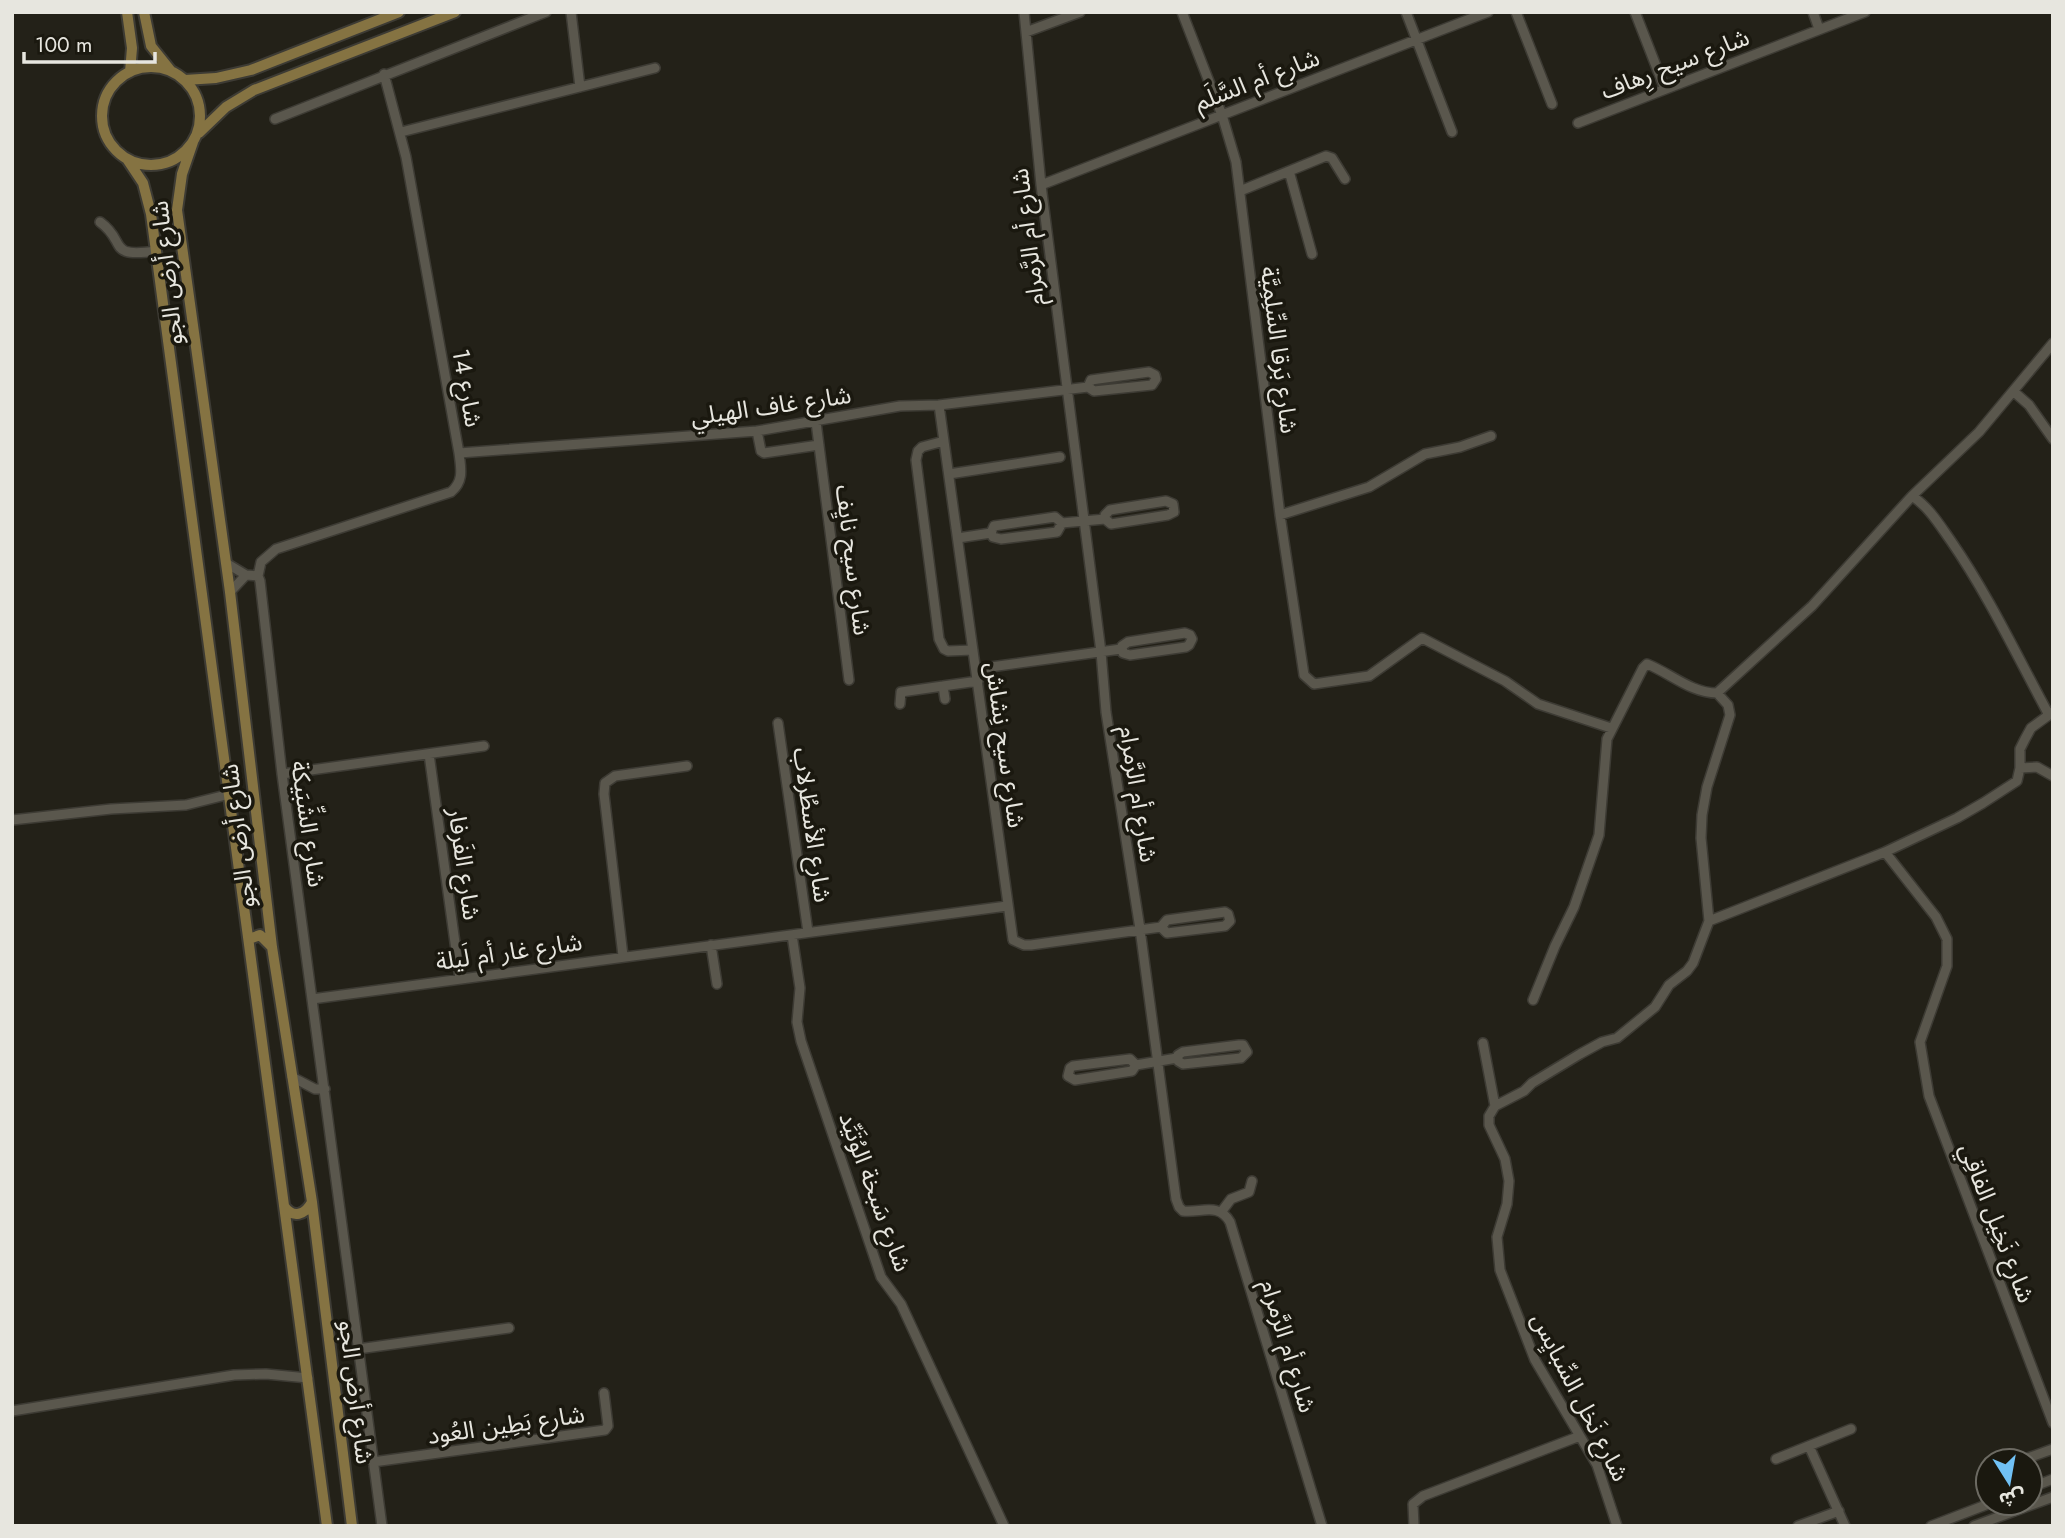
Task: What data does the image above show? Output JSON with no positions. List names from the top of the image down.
{
  "streets": {
    "main road": ["شارع أرض الجو"],
    "street": [
      "شارع سيح رِهاف",
      "شارع أم السَّلَم",
      "شارع أم الرَّمرام",
      "شارع بَرقا السِّلِمِيَّة",
      "شارع 14",
      "شارع غاف الهيلي",
      "شارع سيح نايِف",
      "شارع سيح نِشاش",
      "شارع الشِّبَيكة",
      "شارع الأسطُرلاب",
      "شارع الفَرفار",
      "شارع غار أم لَيلة",
      "شارع سَبخة الوُتَيِّد",
      "شارع نَخِيل الفاقِي",
      "شارع نَخل السِّبايِس",
      "شارع بَطِين العُود"
    ]
  },
  "crossings": [
    ["شارع أم السَّلَم", "شارع أم الرَّمرام"],
    ["شارع أم السَّلَم", "شارع بَرقا السِّلِمِيَّة"],
    ["شارع أم الرَّمرام", "شارع غاف الهيلي"],
    ["شارع أم الرَّمرام", "شارع سيح نِشاش"],
    ["شارع 14", "شارع غاف الهيلي"],
    ["شارع 14", "شارع الشِّبَيكة"],
    ["شارع غاف الهيلي", "شارع سيح نايِف"],
    ["شارع غاف الهيلي", "شارع سيح نِشاش"],
    ["شارع سيح نِشاش", "شارع غار أم لَيلة"],
    ["شارع الشِّبَيكة", "شارع غار أم لَيلة"],
    ["شارع الشِّبَيكة", "شارع بَطِين العُود"],
    ["شارع الأسطُرلاب", "شارع غار أم لَيلة"],
    ["شارع الفَرفار", "شارع غار أم لَيلة"],
    ["شارع غار أم لَيلة", "شارع سَبخة الوُتَيِّد"]
  ],
  "scale_bar": "100 m",
  "north": "bottom"
}
